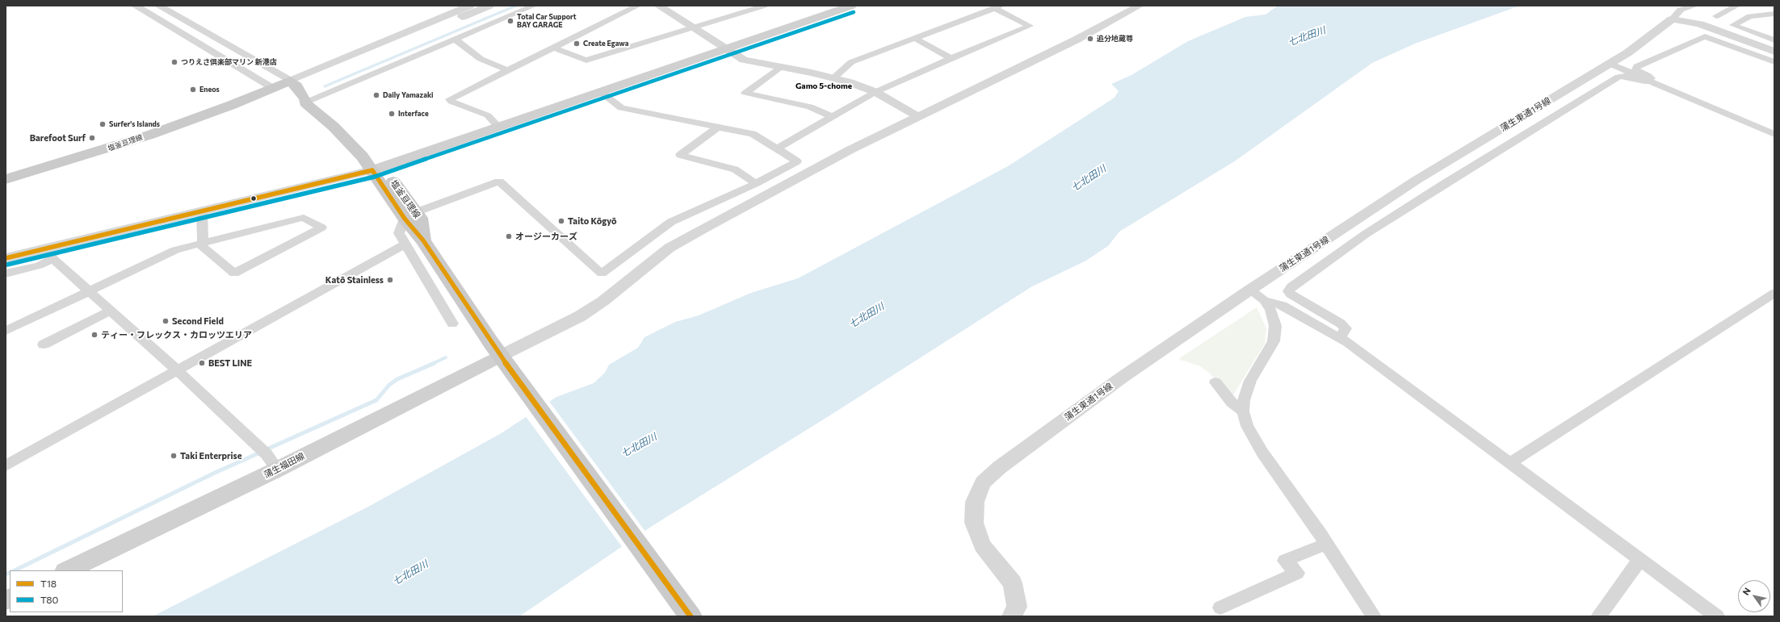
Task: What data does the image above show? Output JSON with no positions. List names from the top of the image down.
{
  "streets": {
    "main road": ["塩釜亘理線", "蒲生福田線"],
    "street": ["蒲生東通1号線"]
  },
  "crossings": [
    ["塩釜亘理線", "蒲生福田線"]
  ],
  "districts": ["Gamo 5-chome"],
  "water": ["七北田川"],
  "places": [
    "Total Car Support BAY GARAGE",
    "追分地蔵尊",
    "Create Egawa",
    "つりえさ倶楽部マリン 新港店",
    "Eneos",
    "Daily Yamazaki",
    "Interface",
    "Surfer's Islands",
    "Barefoot Surf",
    "Taito Kōgyō",
    "オージーカーズ",
    "Katō Stainless",
    "Second Field",
    "ティー・フレックス・カロッツエリア",
    "BEST LINE",
    "Taki Enterprise"
  ],
  "lines": ["transit line T80", "transit line T18"],
  "legend": ["T18", "T80"],
  "north": "top left"
}
